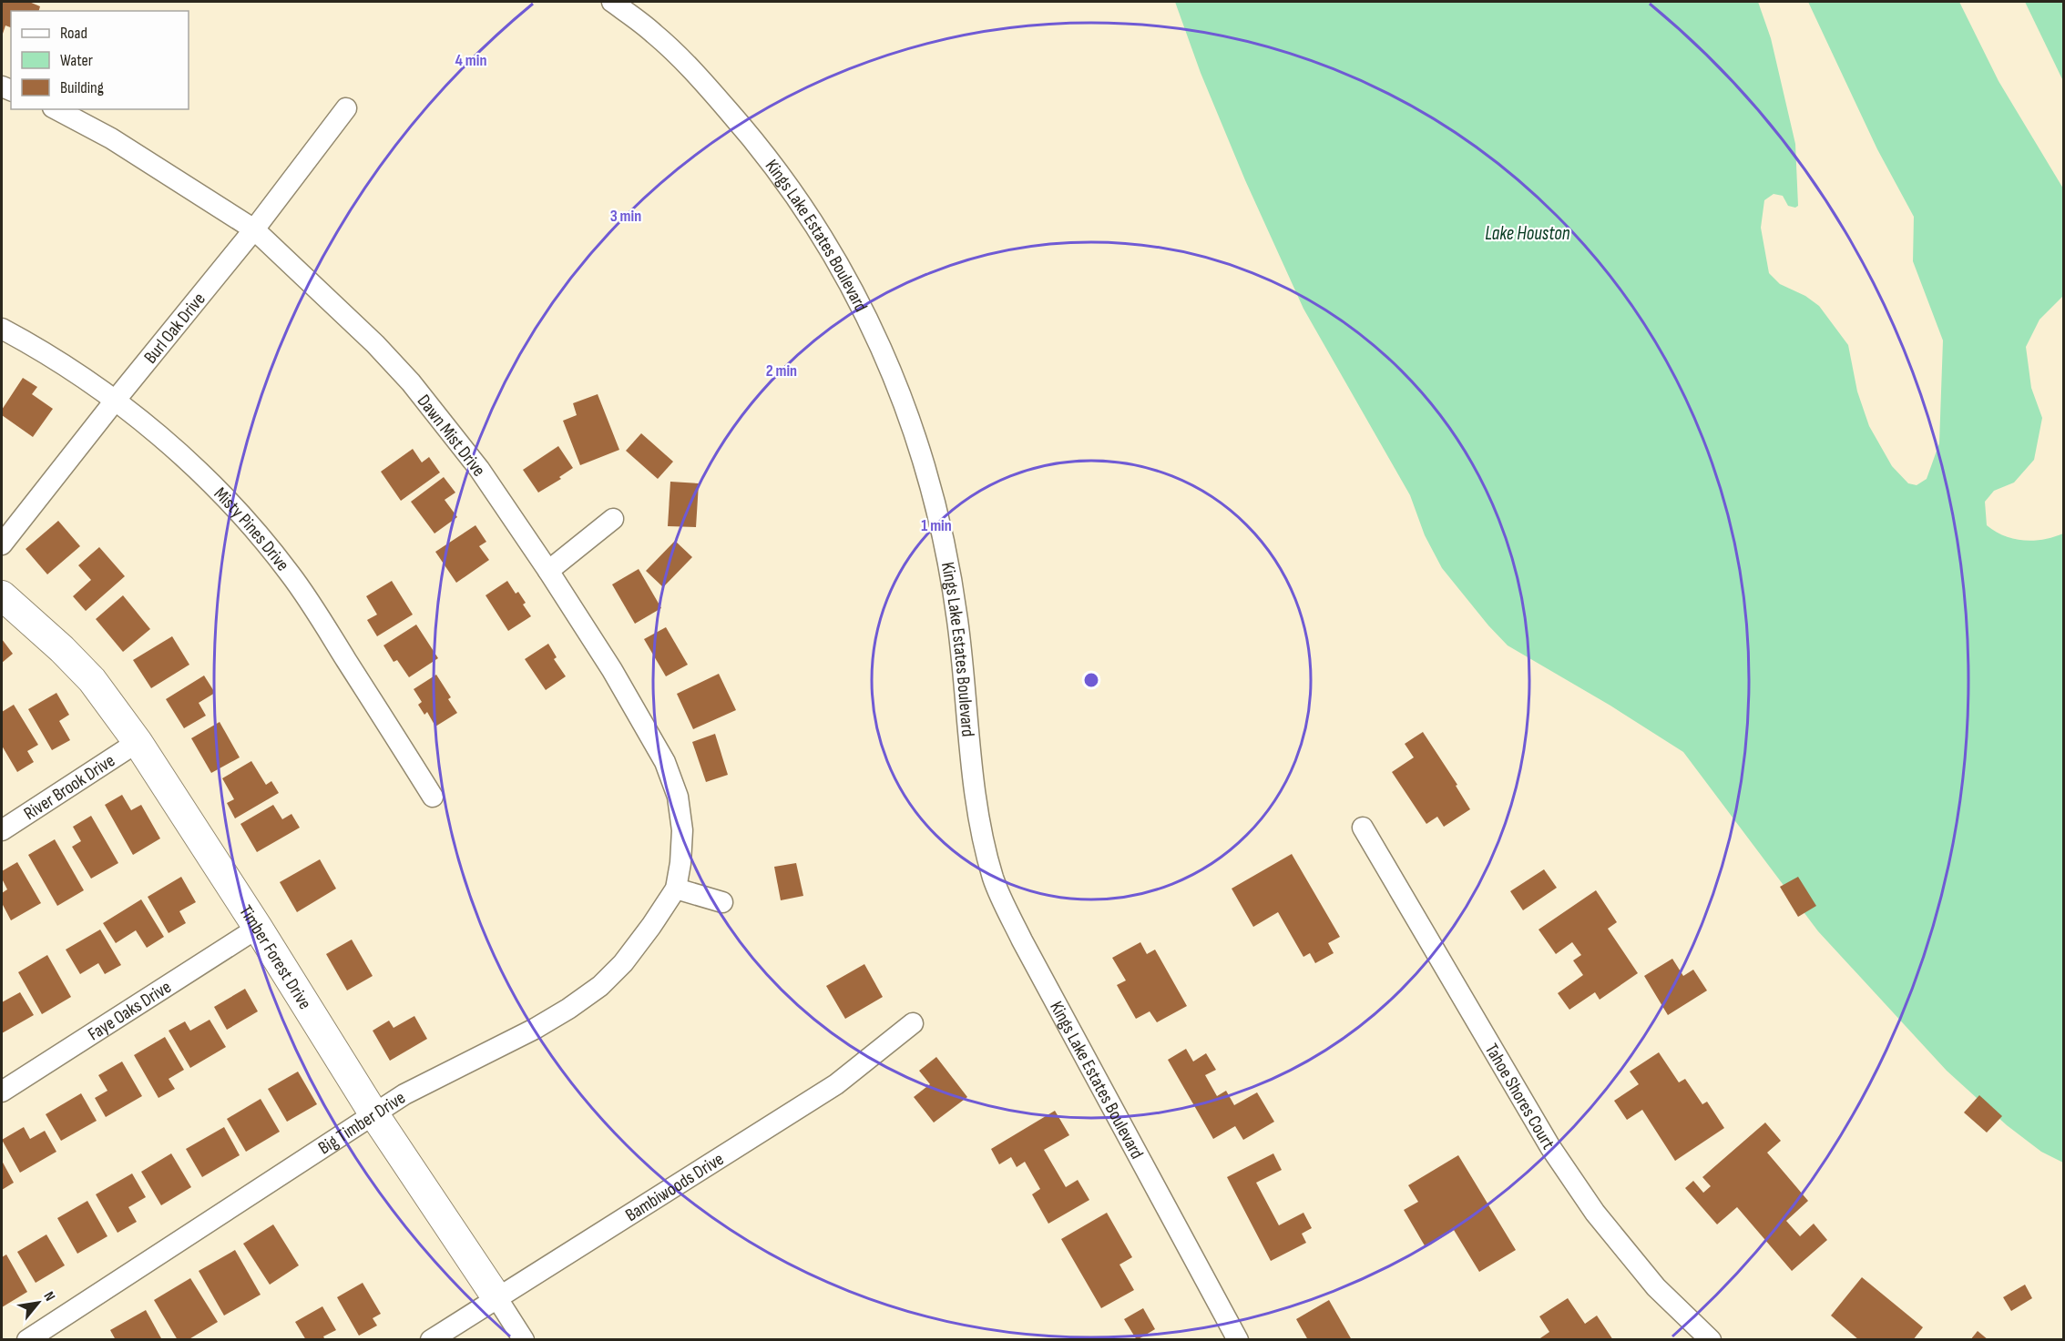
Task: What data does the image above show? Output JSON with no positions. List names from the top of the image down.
{
  "streets": {
    "street": [
      "Kings Lake Estates Boulevard",
      "Burl Oak Drive",
      "Dawn Mist Drive",
      "Misty Pines Drive",
      "River Brook Drive",
      "Timber Forest Drive",
      "Faye Oaks Drive",
      "Tahoe Shores Court",
      "Big Timber Drive",
      "Bambiwoods Drive"
    ]
  },
  "crossings": [
    ["Burl Oak Drive", "Dawn Mist Drive"],
    ["Burl Oak Drive", "Misty Pines Drive"],
    ["Dawn Mist Drive", "Big Timber Drive"],
    ["River Brook Drive", "Timber Forest Drive"],
    ["Timber Forest Drive", "Faye Oaks Drive"],
    ["Timber Forest Drive", "Big Timber Drive"],
    ["Timber Forest Drive", "Bambiwoods Drive"]
  ],
  "water": ["Lake Houston"],
  "legend": ["Road", "Water", "Building"],
  "north": "top right",
  "rings": [
    "4 min",
    "3 min",
    "2 min",
    "1 min"
  ]
}
